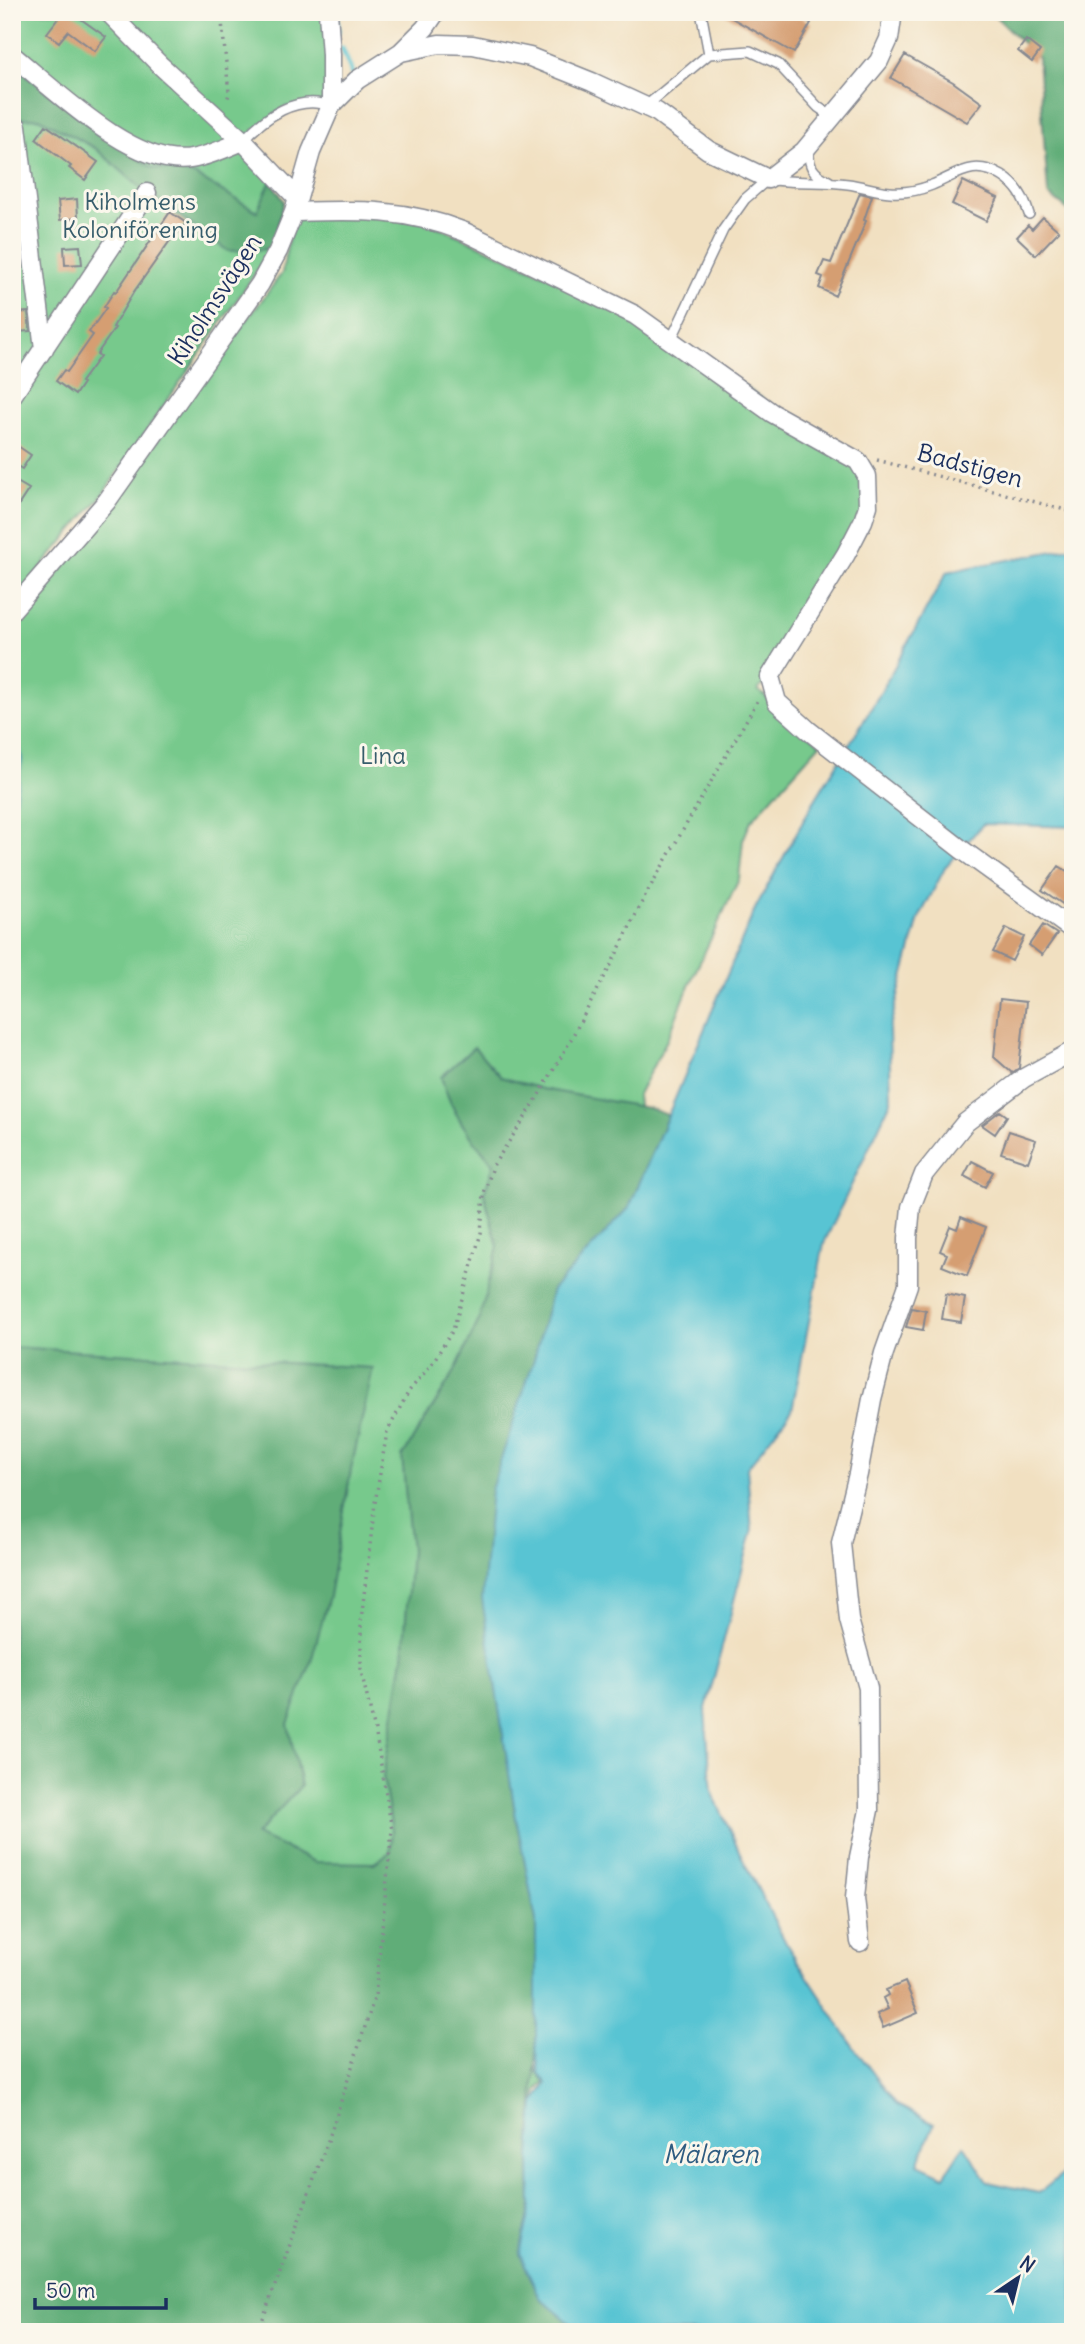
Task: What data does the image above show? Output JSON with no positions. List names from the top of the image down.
{
  "streets": {
    "street": ["Kiholmsvägen"],
    "path": ["Badstigen"]
  },
  "water": ["Mälaren"],
  "parks": ["Kiholmens Koloniförening", "Lina"],
  "scale_bar": "50 m",
  "north": "top right"
}
